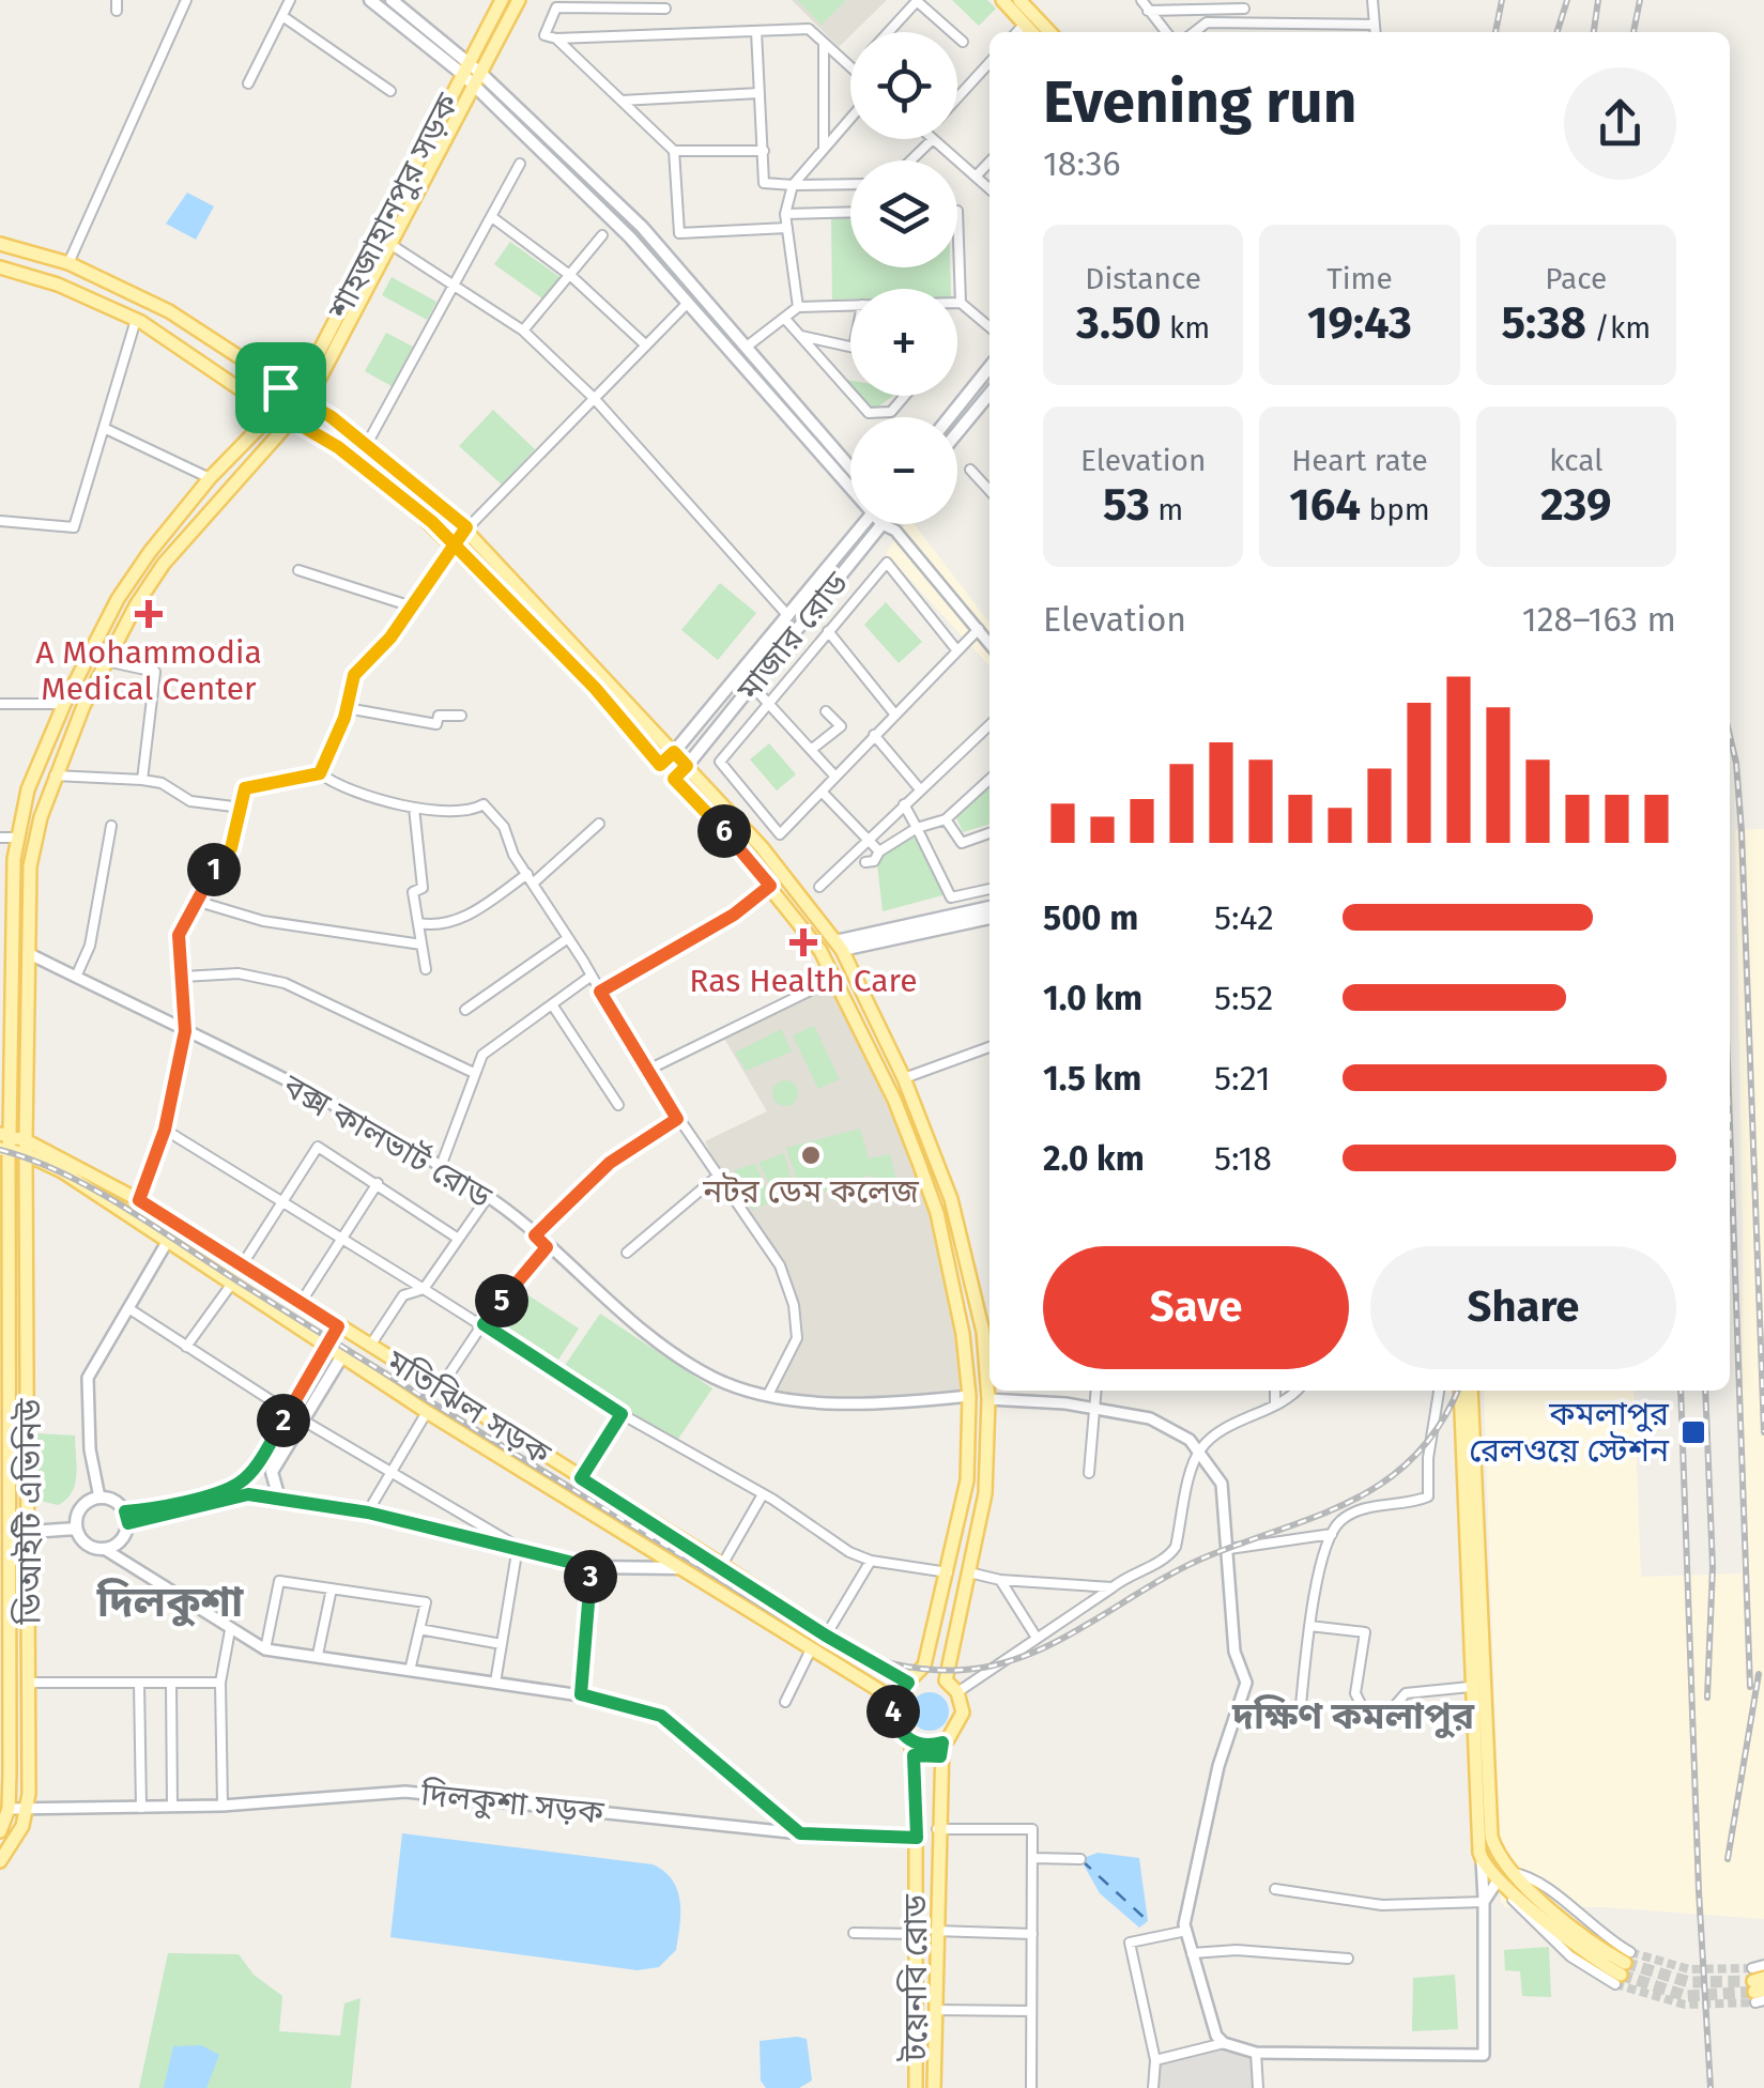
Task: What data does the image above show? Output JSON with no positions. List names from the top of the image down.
{
  "streets": {
    "main road": [
      "শাহজাহানপুর সড়ক",
      "মাজার রোড",
      "মতিঝিল সড়ক",
      "ডিআইটি এভিনিউ",
      "টয়েনবি রোড"
    ],
    "street": ["বক্স কালভার্ট রোড", "দিলকুশা সড়ক"]
  },
  "crossings": [
    ["শাহজাহানপুর সড়ক", "ডিআইটি এভিনিউ"],
    ["বক্স কালভার্ট রোড", "ডিআইটি এভিনিউ"],
    ["মতিঝিল সড়ক", "ডিআইটি এভিনিউ"],
    ["মতিঝিল সড়ক", "টয়েনবি রোড"],
    ["ডিআইটি এভিনিউ", "দিলকুশা সড়ক"],
    ["দিলকুশা সড়ক", "টয়েনবি রোড"]
  ],
  "districts": ["দিলকুশা", "দক্ষিণ কমলাপুর"],
  "places": {
    "health": ["A Mohammodia Medical Center", "Ras Health Care"],
    "other": ["নটর ডেম কলেজ"],
    "transit": ["কমলাপুর রেলওয়ে স্টেশন"]
  },
  "page": {
    "map_buttons": ["+", "−"],
    "heading": ["Evening run", "18:36"],
    "stats": [
      ["Distance", "3.50 km"],
      ["Time", "19:43"],
      ["Pace", "5:38 /km"],
      ["Elevation", "53 m"],
      ["Heart rate", "164 bpm"],
      ["kcal", "239"]
    ],
    "chart": ["Elevation", "128–163 m"],
    "pins": [
      "6",
      "1",
      "5",
      "2",
      "3",
      "4"
    ],
    "list": [
      {
        "name": "500 m",
        "note": "5:42"
      },
      {
        "name": "1.0 km",
        "note": "5:52"
      },
      {
        "name": "1.5 km",
        "note": "5:21"
      },
      {
        "name": "2.0 km",
        "note": "5:18"
      }
    ],
    "buttons": ["Save", "Share"]
  }
}
